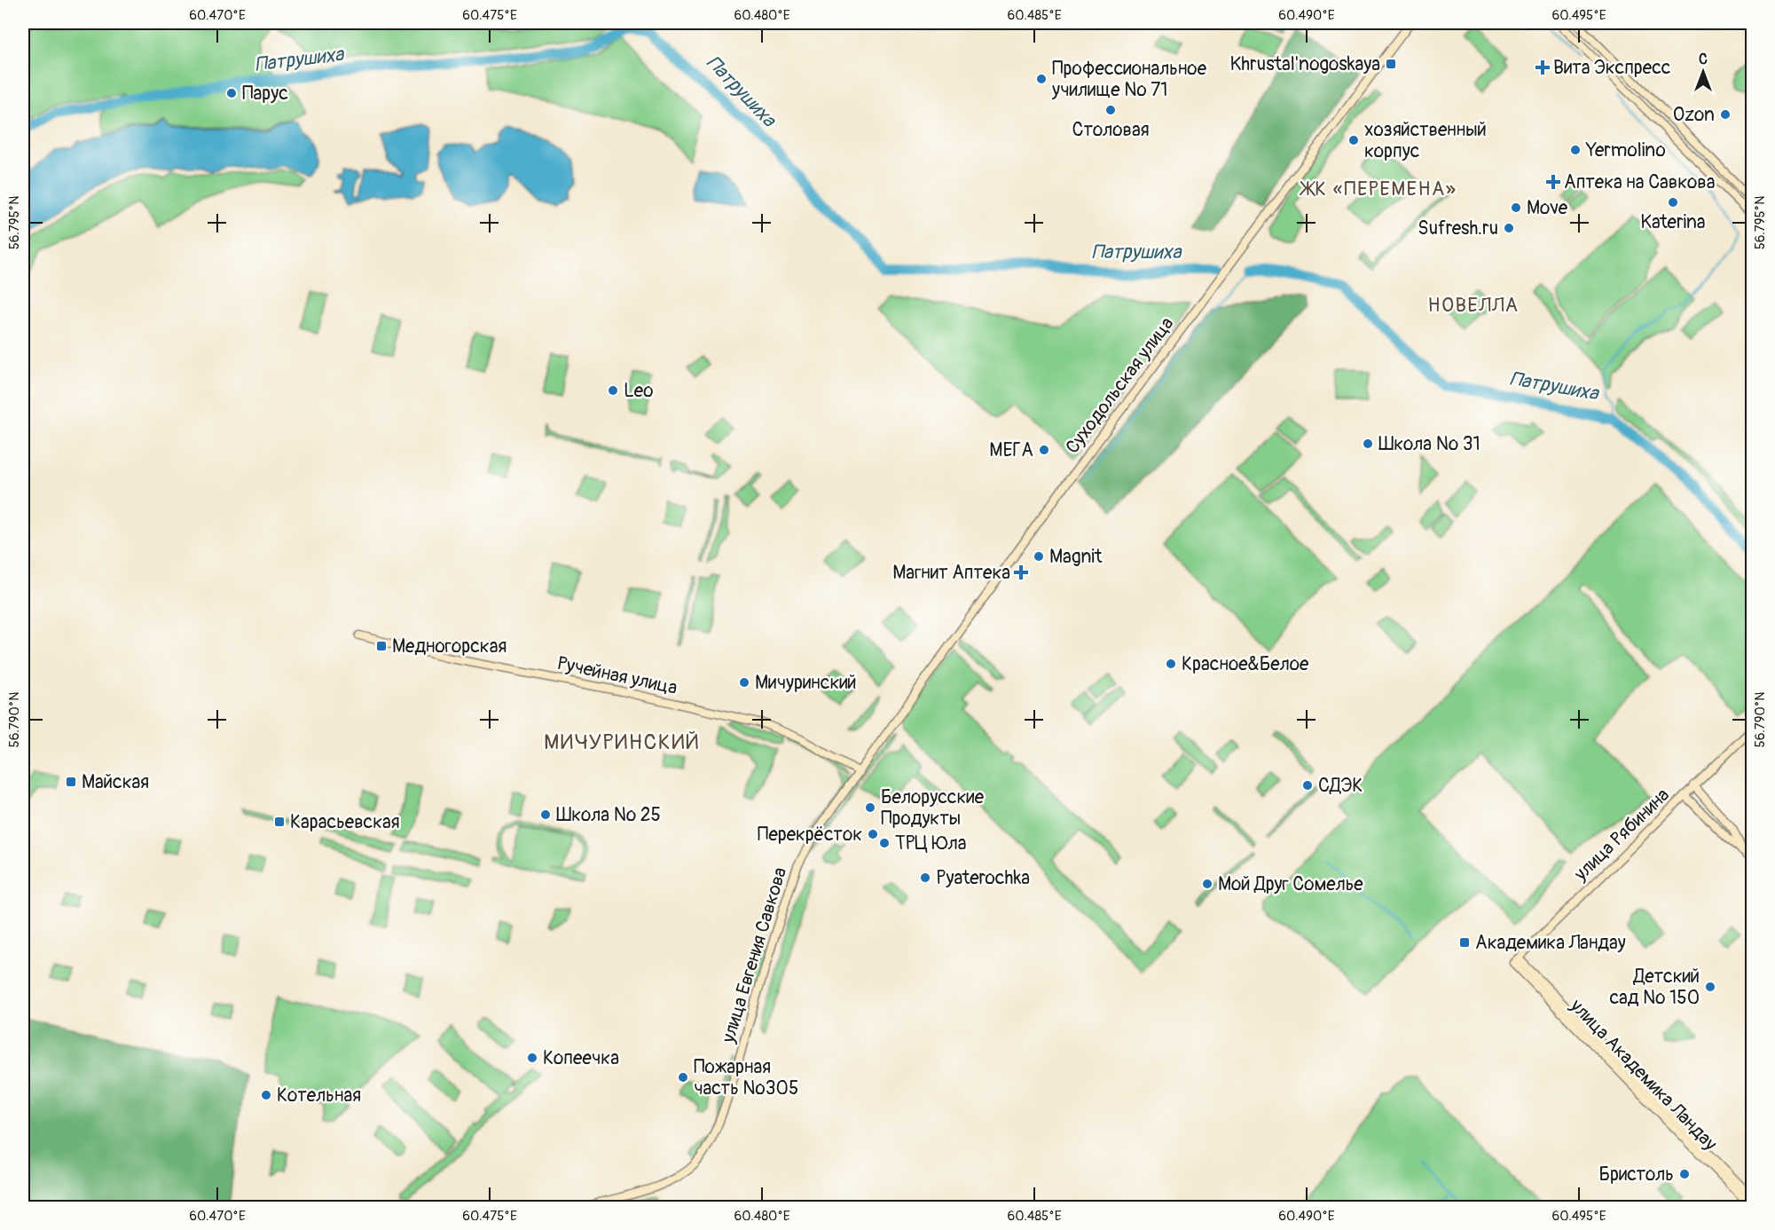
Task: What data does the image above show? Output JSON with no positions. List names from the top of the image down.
{
  "streets": {
    "street": [
      "Суходольская улица",
      "Ручейная улица",
      "улица Рябинина",
      "улица Евгения Савкова",
      "улица Академика Ландау"
    ]
  },
  "crossings": [
    ["Суходольская улица", "Ручейная улица"],
    ["Суходольская улица", "улица Евгения Савкова"],
    ["Ручейная улица", "улица Евгения Савкова"],
    ["улица Рябинина", "улица Академика Ландау"]
  ],
  "districts": ["ЖК «ПЕРЕМЕНА»", "НОВЕЛЛА", "МИЧУРИНСКИЙ"],
  "water": ["Патрушиха"],
  "places": {
    "transit": [
      "Khrustal'nogoskaya",
      "Медногорская",
      "Майская",
      "Карасьевская",
      "Академика Ландау"
    ],
    "health": ["Вита Экспресс", "Аптека на Савкова", "Магнит Аптека"],
    "other": [
      "Профессиональное училище № 71",
      "Парус",
      "Столовая",
      "Ozon",
      "хозяйственный корпус",
      "Yermolino",
      "Katerina",
      "Move",
      "Sufresh.ru",
      "Leo",
      "Школа № 31",
      "МЕГА",
      "Magnit",
      "Красное&Белое",
      "Мичуринский",
      "СДЭК",
      "Белорусские Продукты",
      "Школа № 25",
      "Перекрёсток",
      "ТРЦ Юла",
      "Pyaterochka",
      "Мой Друг Сомелье",
      "Детский сад № 150",
      "Копеечка",
      "Пожарная часть №305",
      "Котельная",
      "Бристоль"
    ]
  },
  "north": "top",
  "coordinates": [
    "60.470°E",
    "60.475°E",
    "60.480°E",
    "60.485°E",
    "60.490°E",
    "60.495°E",
    "56.795°N",
    "56.790°N"
  ]
}
